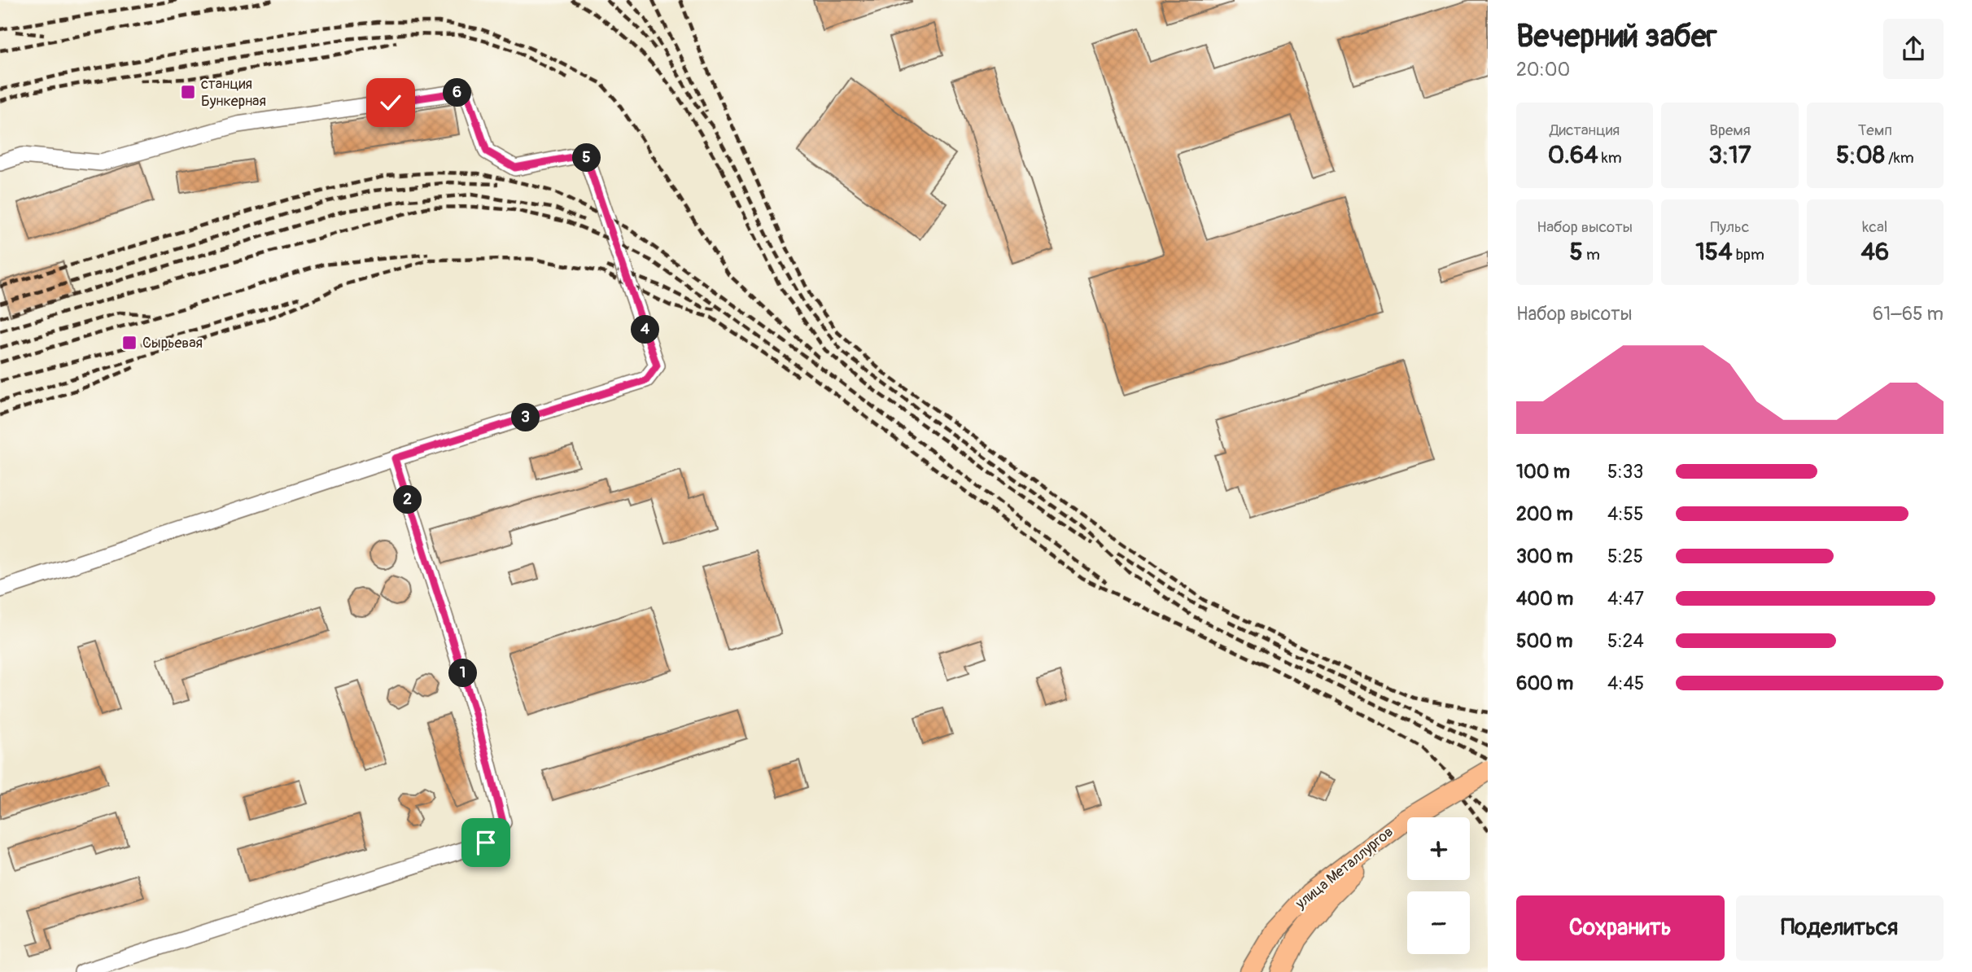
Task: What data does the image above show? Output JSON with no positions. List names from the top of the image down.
{
  "streets": {
    "main road": ["улица Металлургов"]
  },
  "places": {
    "transit": ["станция Бункерная", "Сырьевая"]
  },
  "page": {
    "heading": ["Вечерний забег", "20:00"],
    "pins": [
      "6",
      "5",
      "4",
      "3",
      "2",
      "1"
    ],
    "stats": [
      ["Дистанция", "0.64 km"],
      ["Время", "3:17"],
      ["Темп", "5:08 /km"],
      ["Набор высоты", "5 m"],
      ["Пульс", "154 bpm"],
      ["kcal", "46"]
    ],
    "chart": ["Набор высоты", "61–65 m"],
    "list": [
      {
        "name": "100 m",
        "note": "5:33"
      },
      {
        "name": "200 m",
        "note": "4:55"
      },
      {
        "name": "300 m",
        "note": "5:25"
      },
      {
        "name": "400 m",
        "note": "4:47"
      },
      {
        "name": "500 m",
        "note": "5:24"
      },
      {
        "name": "600 m",
        "note": "4:45"
      }
    ],
    "map_buttons": ["+", "−"],
    "buttons": ["Сохранить", "Поделиться"]
  }
}
